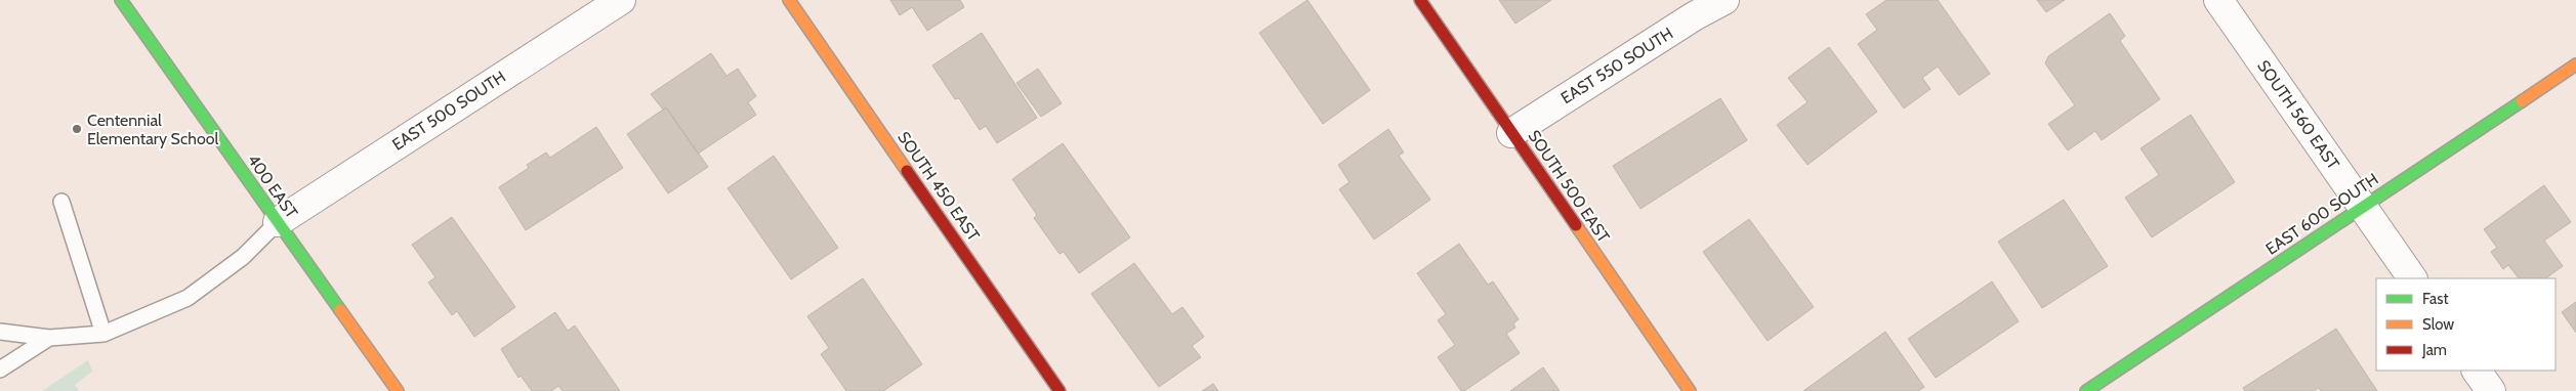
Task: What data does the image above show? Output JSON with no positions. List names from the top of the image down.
{
  "streets": {
    "street": [
      "EAST 550 SOUTH",
      "EAST 500 SOUTH",
      "SOUTH 560 EAST",
      "400 EAST",
      "SOUTH 450 EAST",
      "SOUTH 500 EAST",
      "EAST 600 SOUTH"
    ]
  },
  "crossings": [
    ["EAST 550 SOUTH", "SOUTH 500 EAST"],
    ["EAST 500 SOUTH", "400 EAST"],
    ["SOUTH 560 EAST", "EAST 600 SOUTH"]
  ],
  "places": ["Centennial Elementary School"],
  "legend": ["Fast", "Slow", "Jam"]
}
